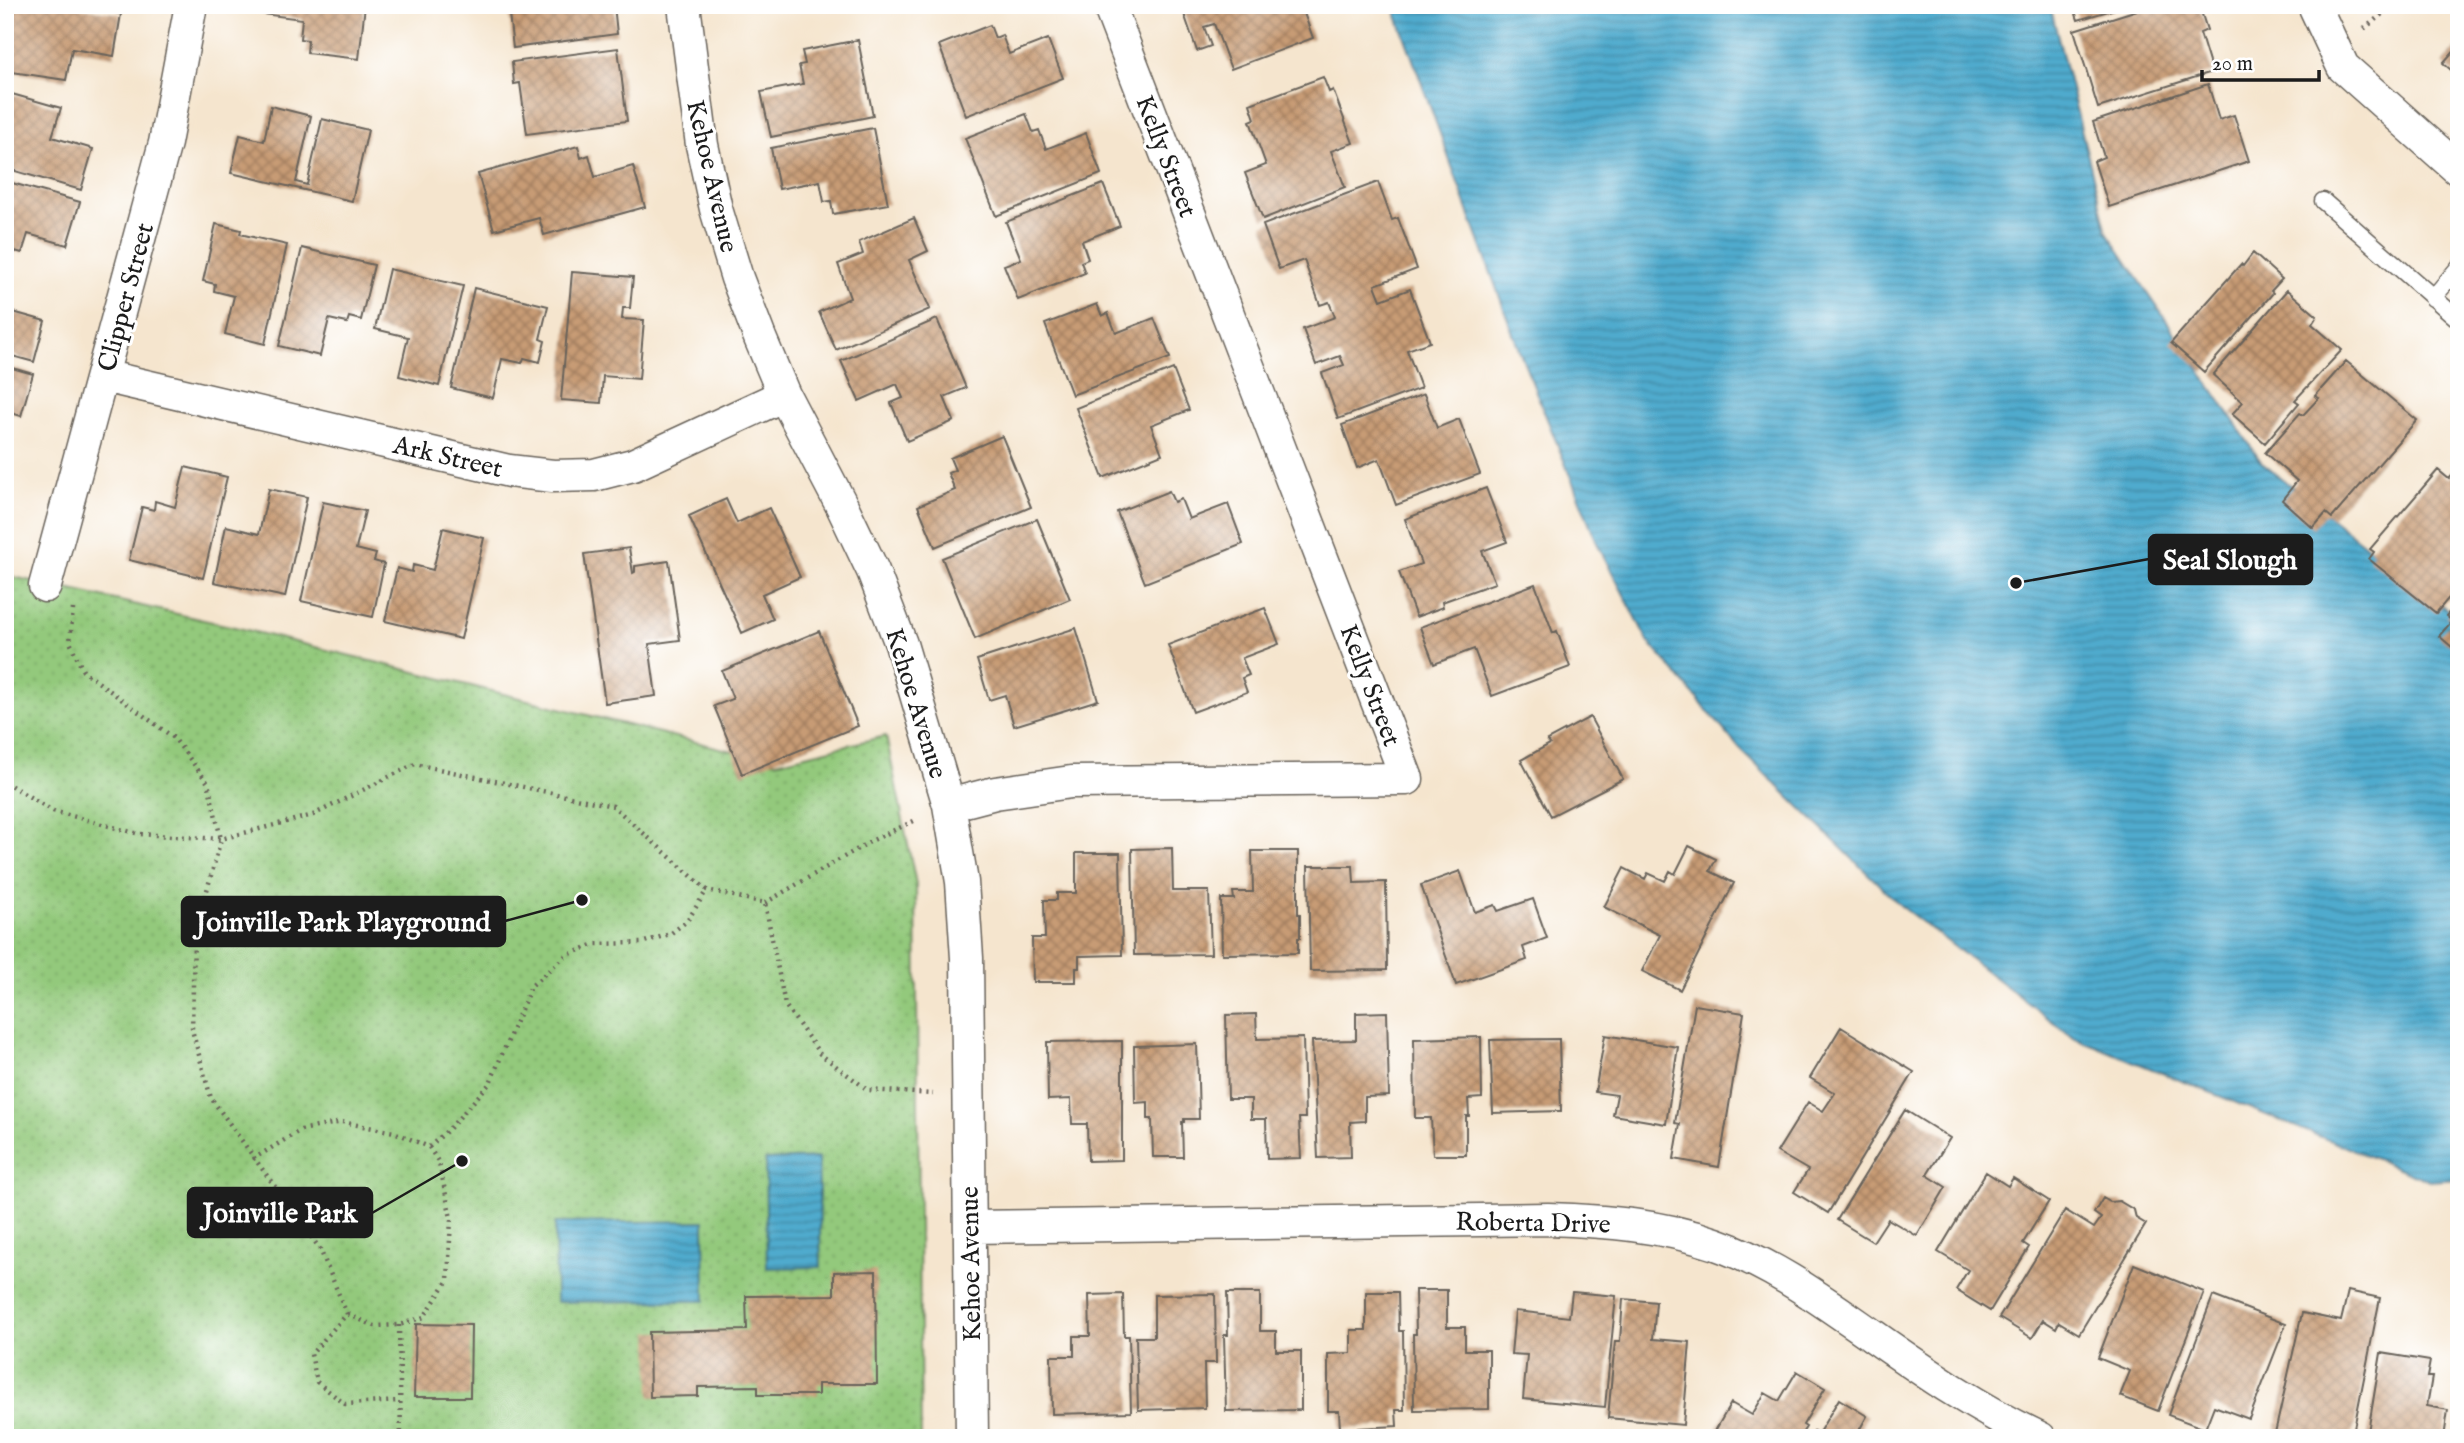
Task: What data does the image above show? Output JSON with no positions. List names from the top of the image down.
{
  "streets": {
    "street": [
      "Kelly Street",
      "Kehoe Avenue",
      "Clipper Street",
      "Ark Street",
      "Roberta Drive"
    ]
  },
  "crossings": [
    ["Kelly Street", "Kehoe Avenue"],
    ["Kehoe Avenue", "Ark Street"],
    ["Kehoe Avenue", "Roberta Drive"],
    ["Clipper Street", "Ark Street"]
  ],
  "places": ["Seal Slough", "Joinville Park Playground", "Joinville Park"],
  "scale_bar": "20 m"
}
